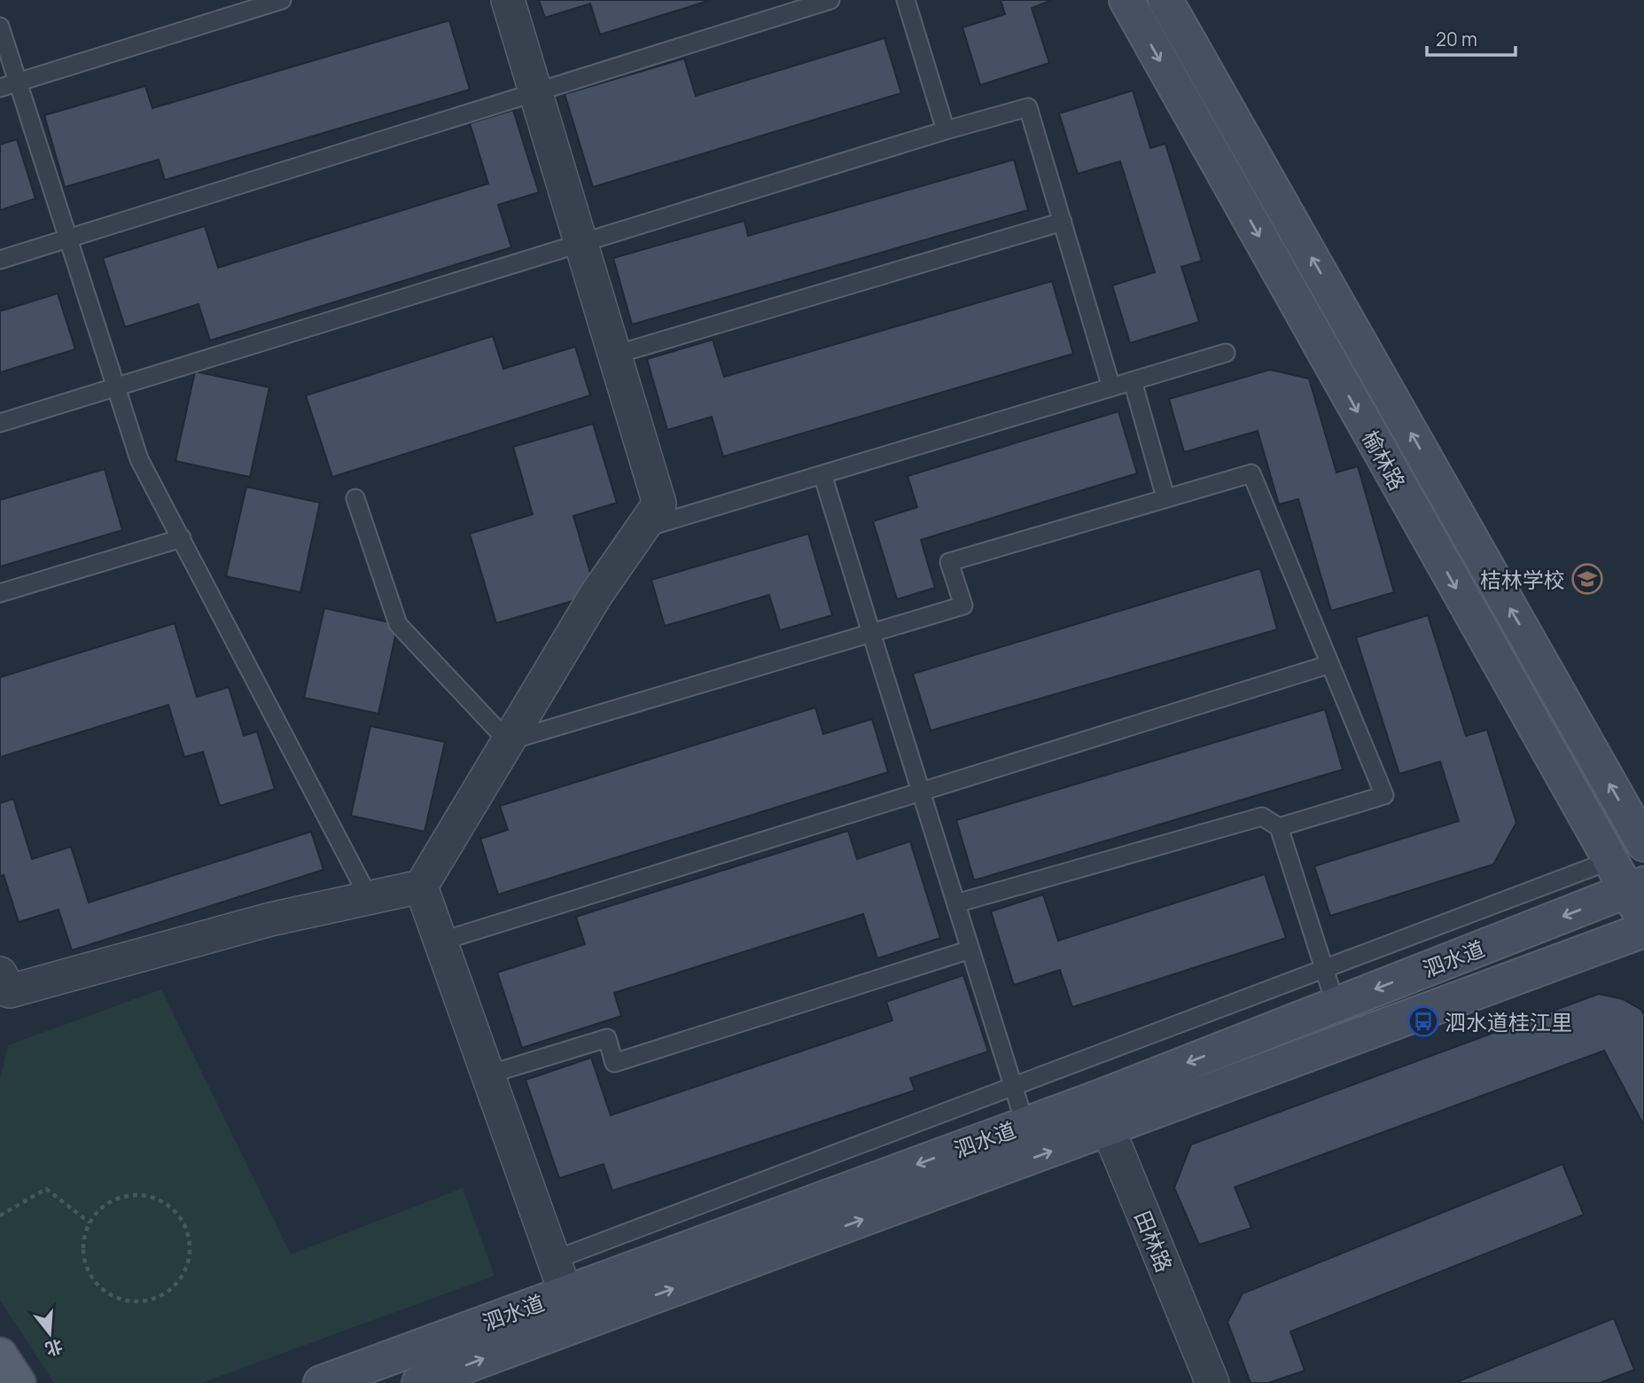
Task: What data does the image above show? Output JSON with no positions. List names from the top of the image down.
{
  "streets": {
    "street": ["榆林路", "泗水道", "田林路"]
  },
  "crossings": [
    ["榆林路", "泗水道"],
    ["泗水道", "田林路"]
  ],
  "places": {
    "school or university": ["桔林学校"],
    "bus stop": ["泗水道桂江里"]
  },
  "scale_bar": "20 m",
  "north": "bottom"
}
